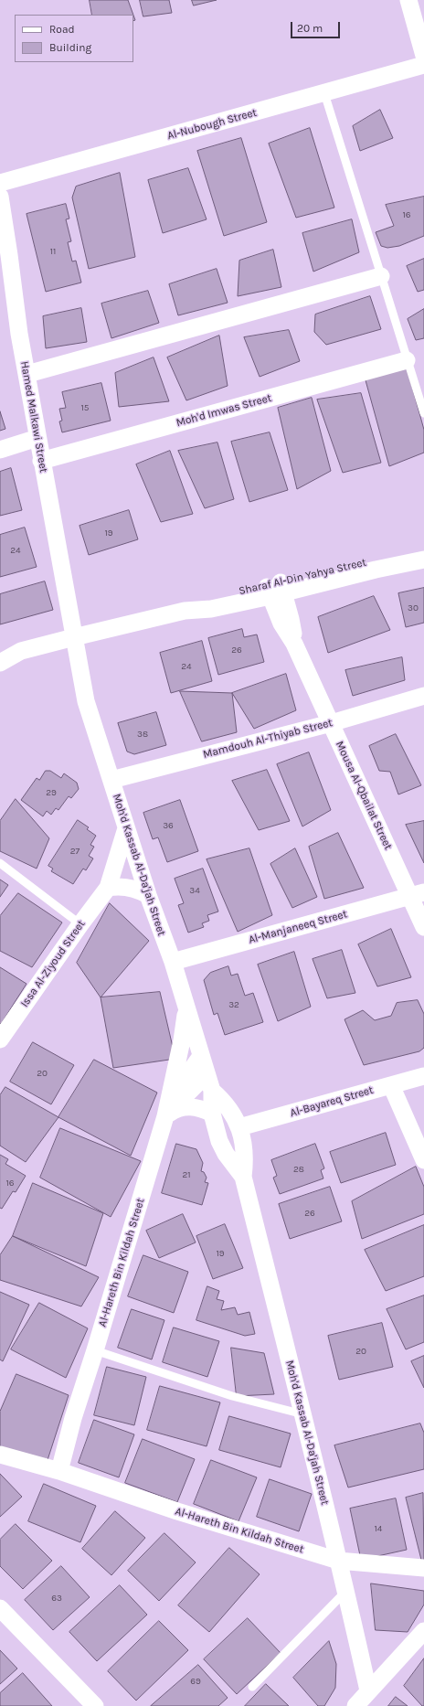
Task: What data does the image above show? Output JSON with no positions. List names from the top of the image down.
{
  "streets": {
    "street": [
      "Al-Nubough Street",
      "Moh'd Imwas Street",
      "Hamed Malkawi Street",
      "Sharaf Al-Din Yahya Street",
      "Mamdouh Al-Thiyab Street",
      "Mousa Al-Qbailat Street",
      "Moh'd Kassab Al-Da'jah Street",
      "Al-Manjaneeq Street",
      "Issa Al-Ziyoud Street",
      "Al-Bayareq Street",
      "Al-Hareth Bin Kildah Street"
    ]
  },
  "crossings": [
    ["Moh'd Imwas Street", "Hamed Malkawi Street"],
    ["Hamed Malkawi Street", "Sharaf Al-Din Yahya Street"],
    ["Hamed Malkawi Street", "Moh'd Kassab Al-Da'jah Street"],
    ["Sharaf Al-Din Yahya Street", "Mousa Al-Qbailat Street"],
    ["Sharaf Al-Din Yahya Street", "Moh'd Kassab Al-Da'jah Street"],
    ["Mamdouh Al-Thiyab Street", "Mousa Al-Qbailat Street"],
    ["Mamdouh Al-Thiyab Street", "Moh'd Kassab Al-Da'jah Street"],
    ["Mousa Al-Qbailat Street", "Al-Manjaneeq Street"],
    ["Moh'd Kassab Al-Da'jah Street", "Al-Manjaneeq Street"],
    ["Moh'd Kassab Al-Da'jah Street", "Issa Al-Ziyoud Street"],
    ["Moh'd Kassab Al-Da'jah Street", "Al-Bayareq Street"],
    ["Moh'd Kassab Al-Da'jah Street", "Al-Hareth Bin Kildah Street"]
  ],
  "house_numbers": [
    "16",
    "11",
    "15",
    "19",
    "24",
    "30",
    "26",
    "24",
    "38",
    "29",
    "36",
    "27",
    "34",
    "32",
    "20",
    "28",
    "21",
    "16",
    "26",
    "19",
    "20",
    "14",
    "63",
    "69"
  ],
  "legend": ["Road", "Building"],
  "scale_bar": "20 m"
}
